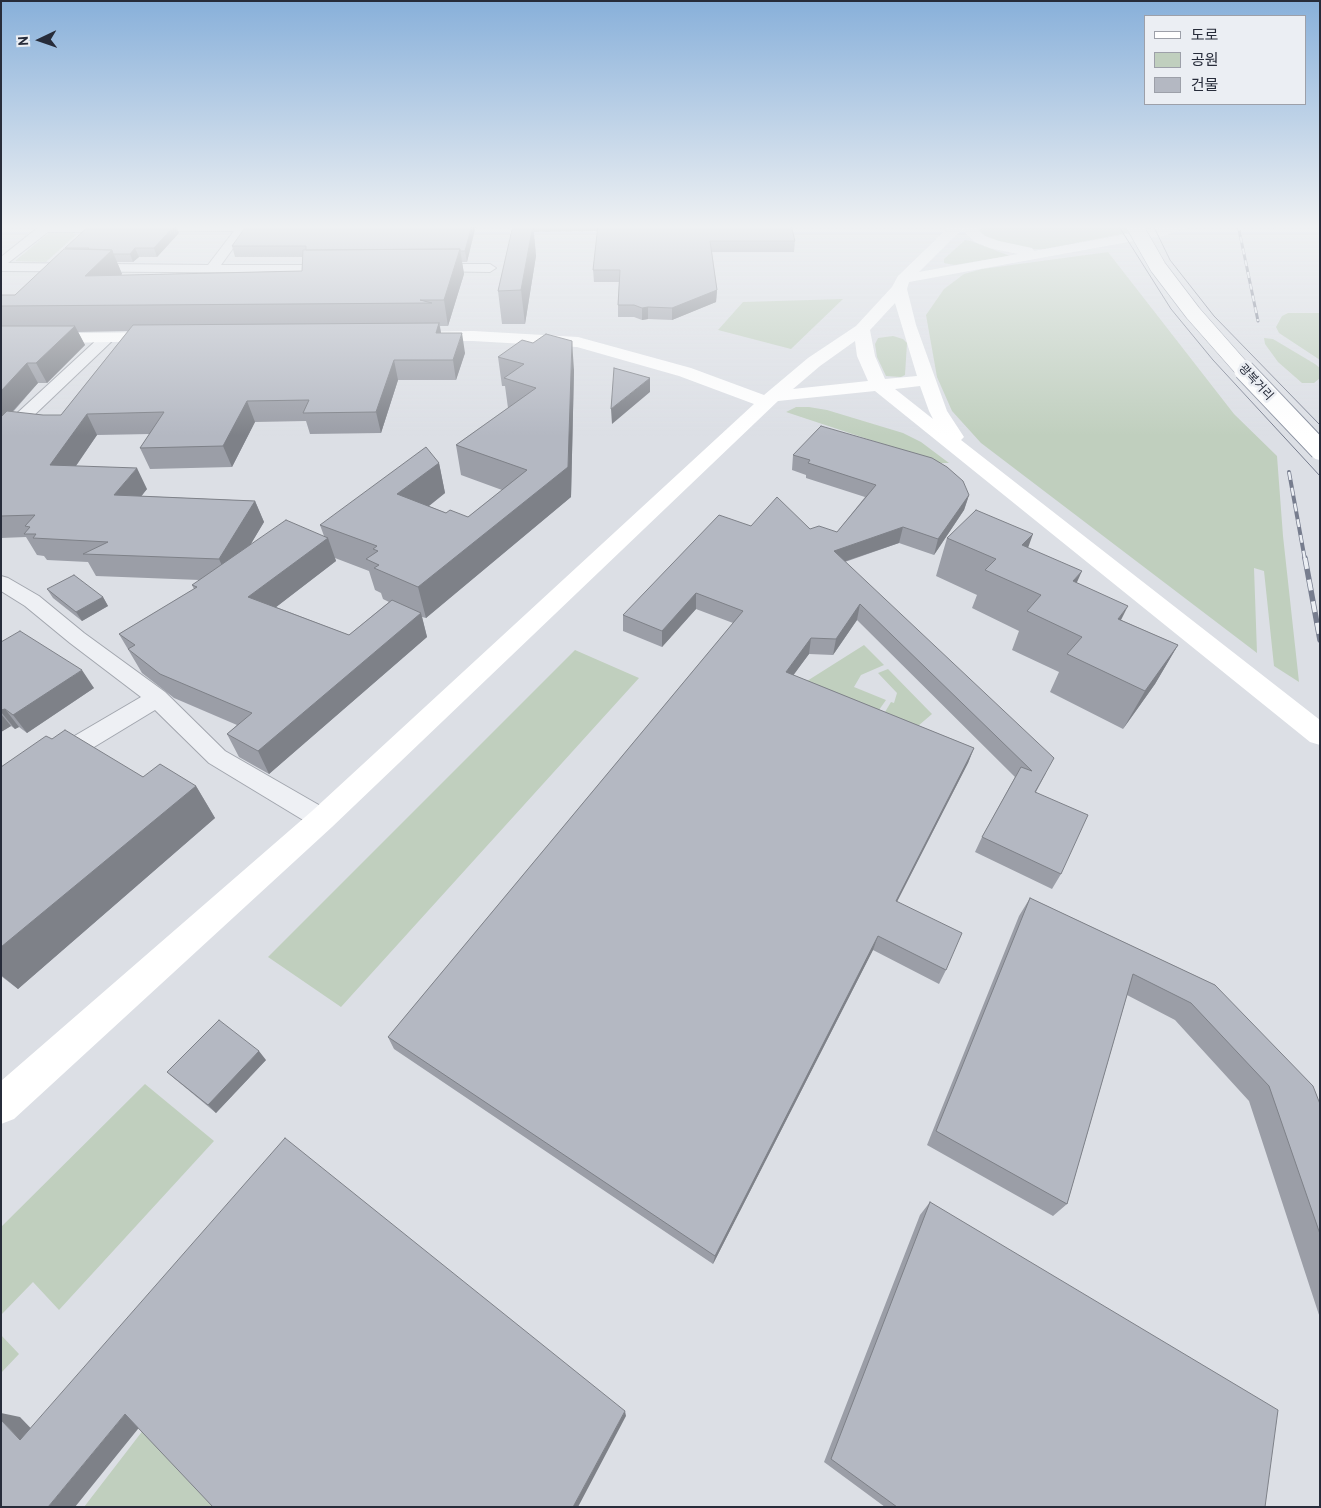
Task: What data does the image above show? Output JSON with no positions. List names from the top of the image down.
{
  "streets": {
    "main road": ["광복거리"]
  },
  "legend": ["도로", "공원", "건물"],
  "north": "left"
}
